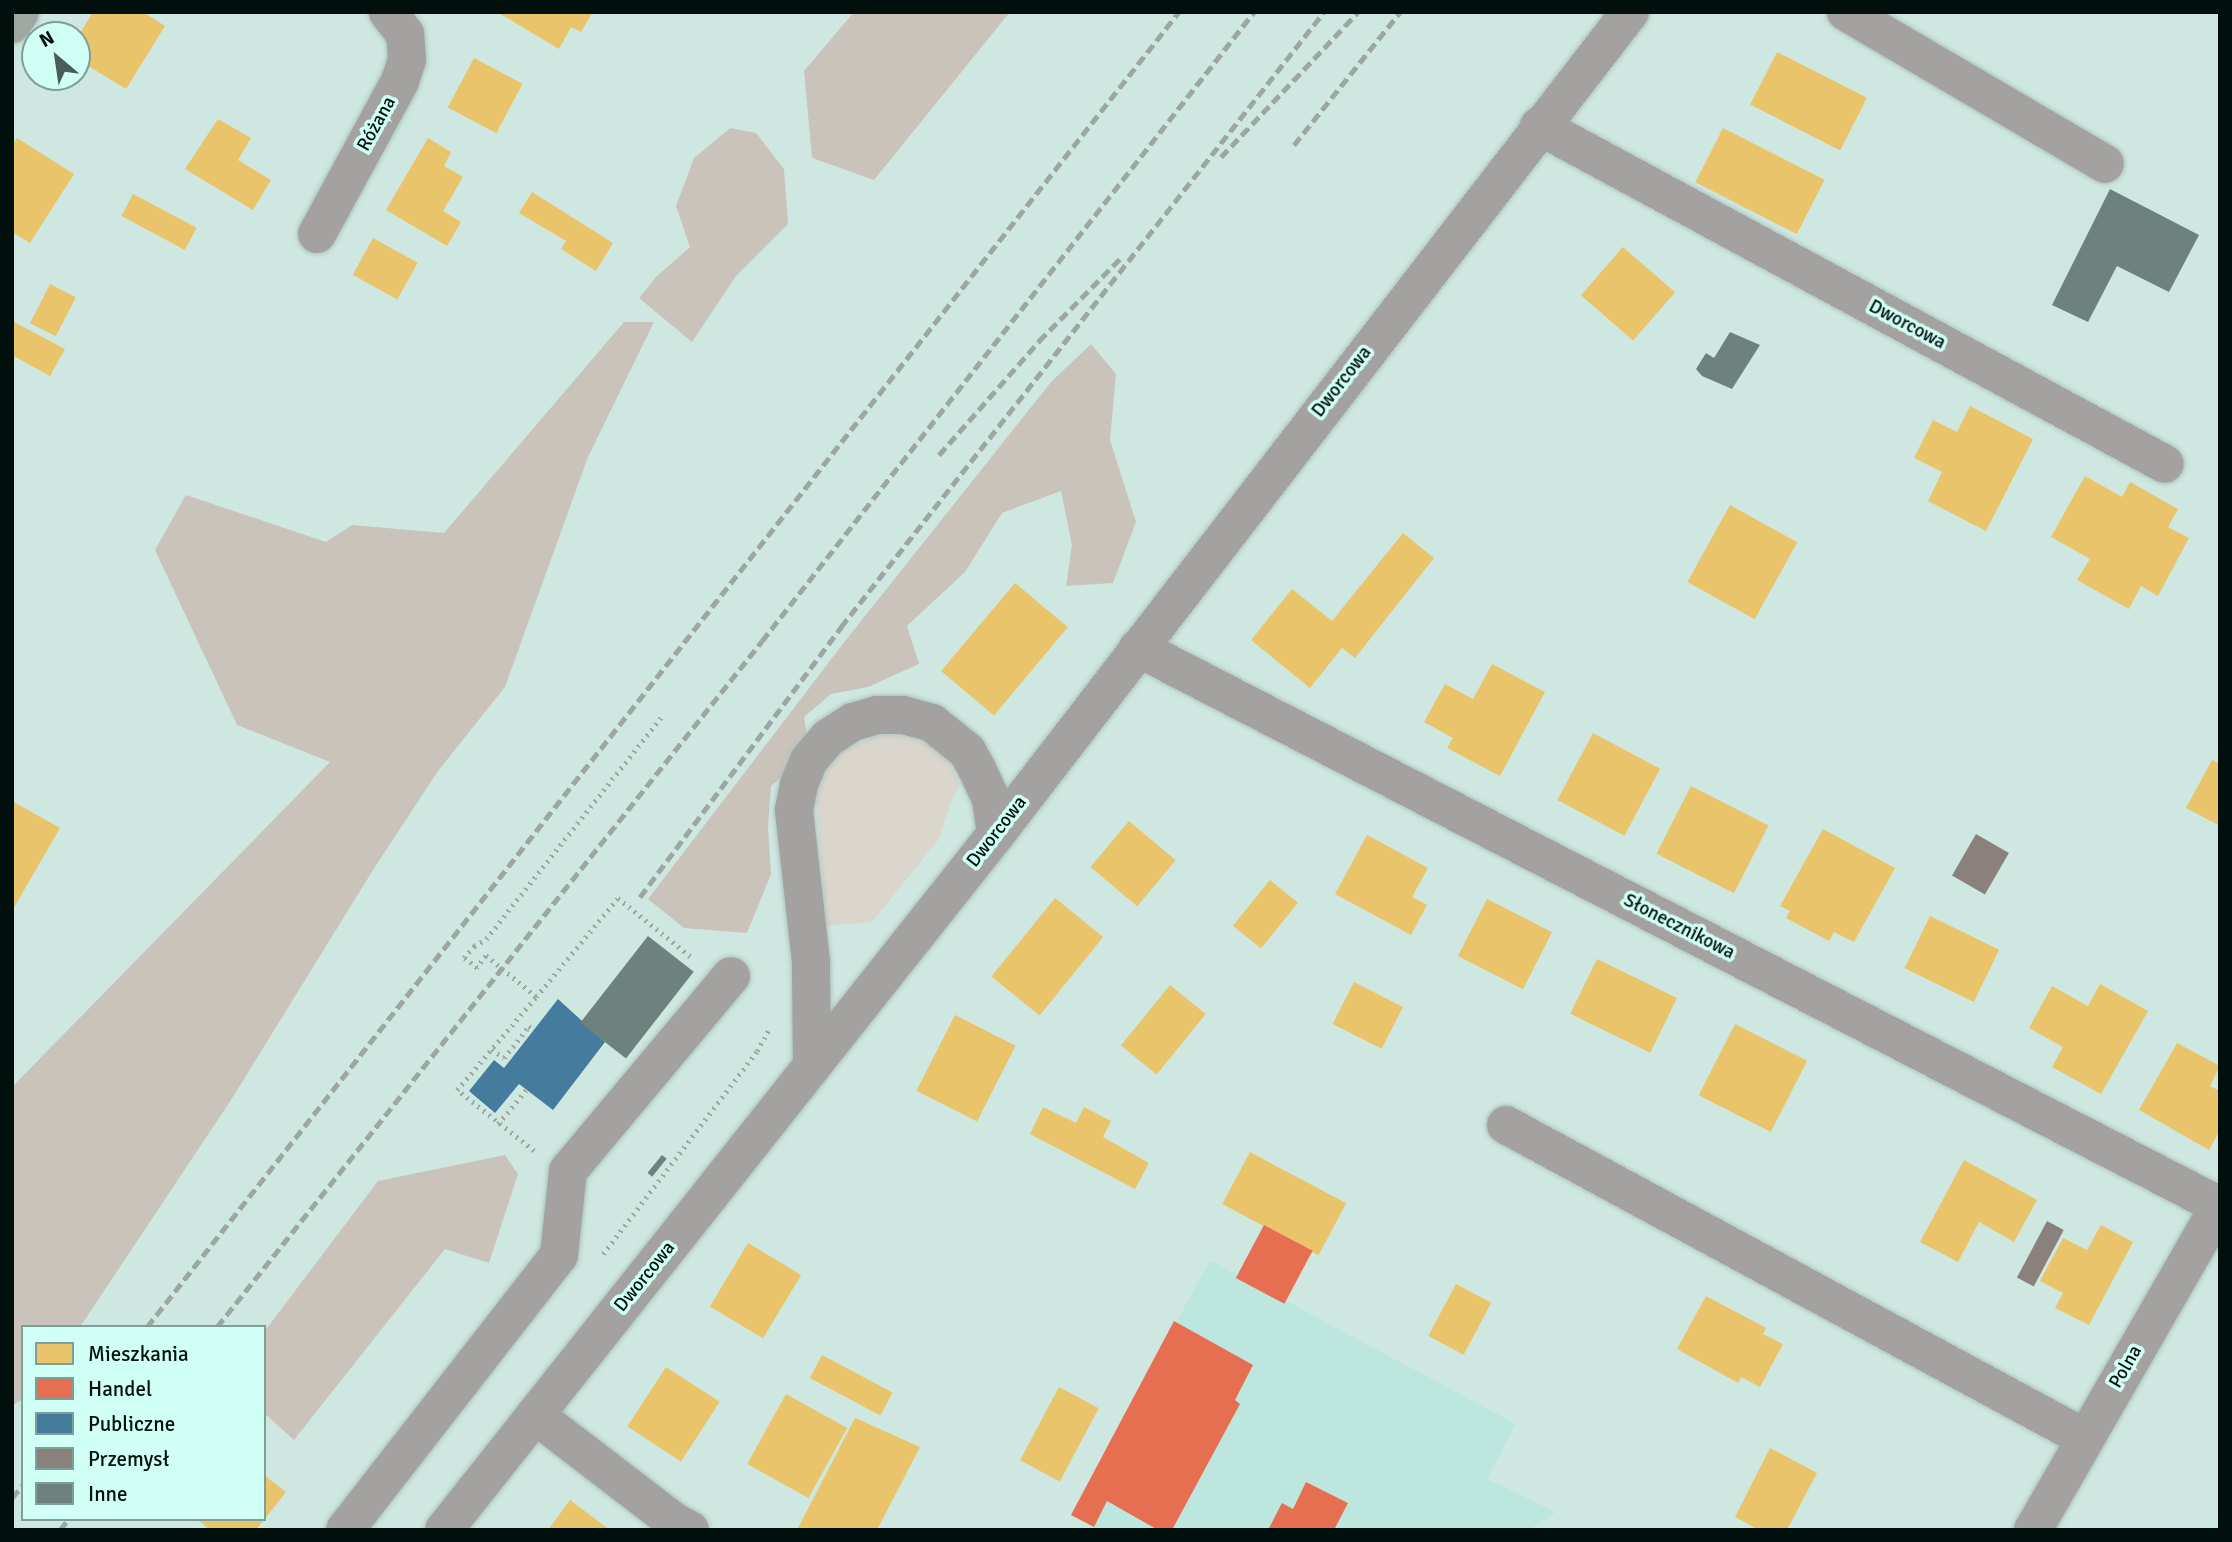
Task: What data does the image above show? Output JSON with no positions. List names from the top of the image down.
{
  "streets": {
    "street": [
      "Różana",
      "Dworcowa",
      "Słonecznikowa",
      "Polna"
    ]
  },
  "crossings": [
    ["Dworcowa", "Słonecznikowa"],
    ["Słonecznikowa", "Polna"]
  ],
  "legend": [
    "Mieszkania",
    "Handel",
    "Publiczne",
    "Przemysł",
    "Inne"
  ],
  "north": "top left"
}
